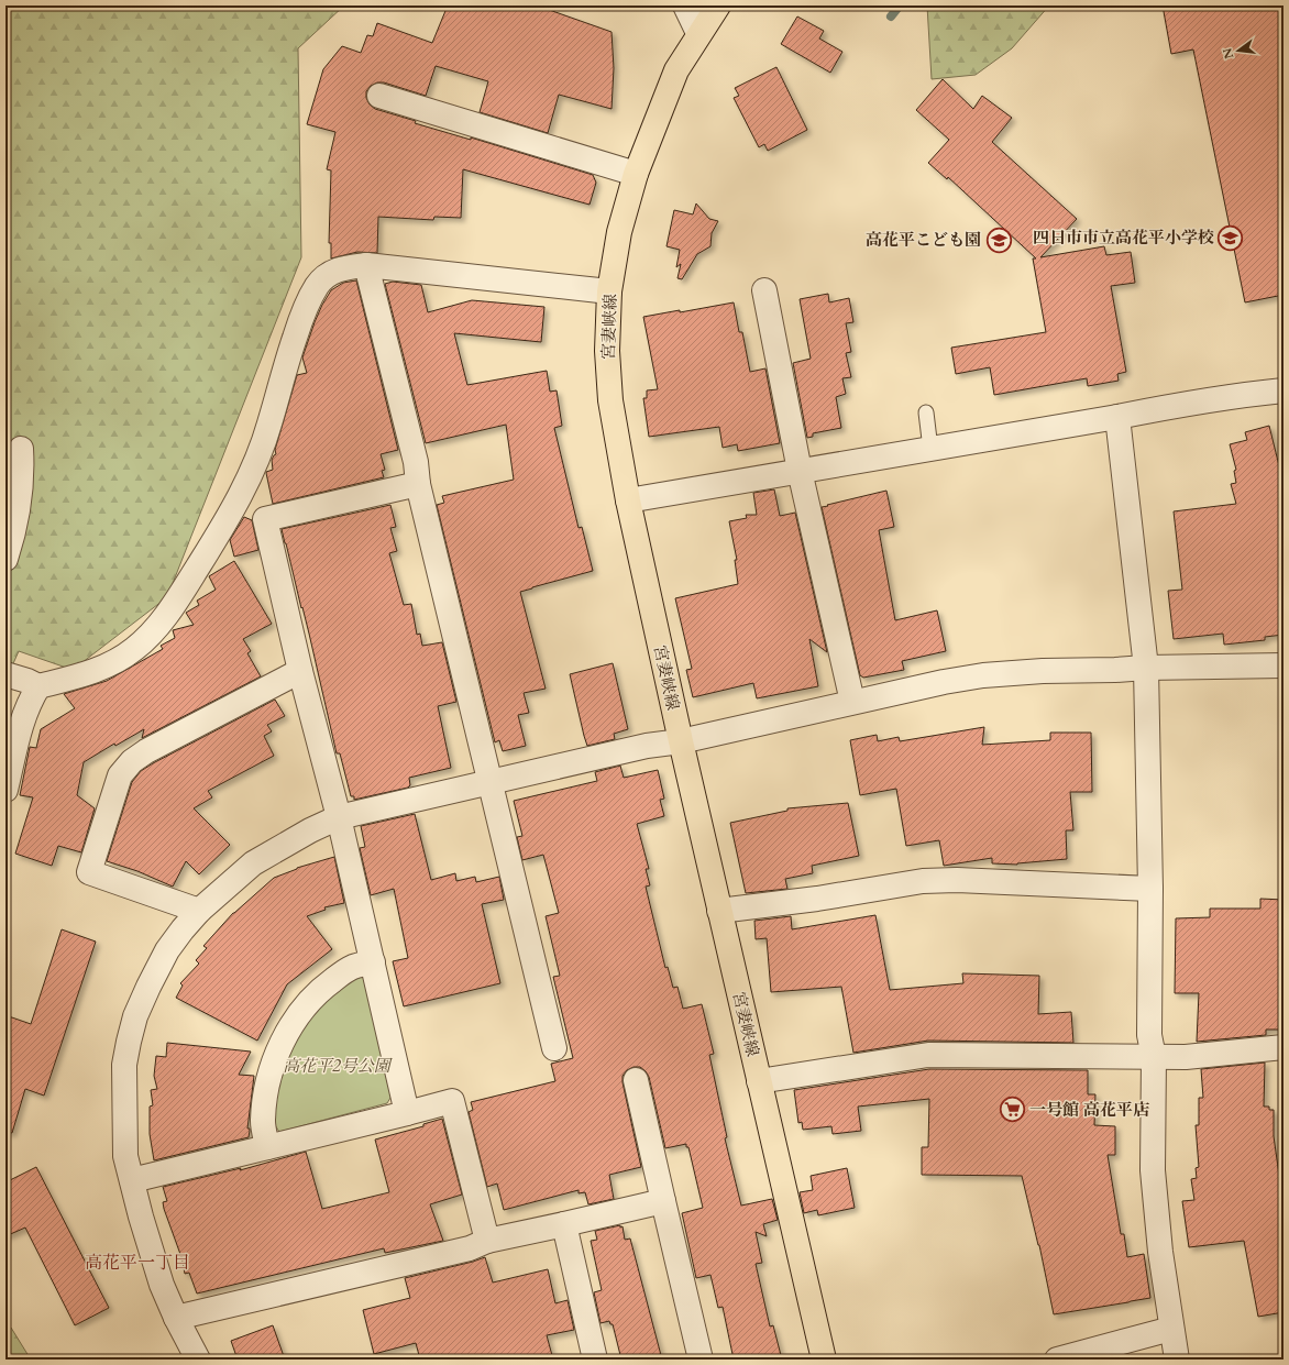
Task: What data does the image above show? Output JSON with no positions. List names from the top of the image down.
{
  "streets": {
    "main road": ["宮妻峡線"]
  },
  "districts": ["高花平一丁目"],
  "parks": ["高花平2号公園"],
  "places": {
    "school or university": ["四日市市立高花平小学校", "高花平こども園"],
    "supermarket": ["一号館 高花平店"]
  },
  "north": "left"
}
